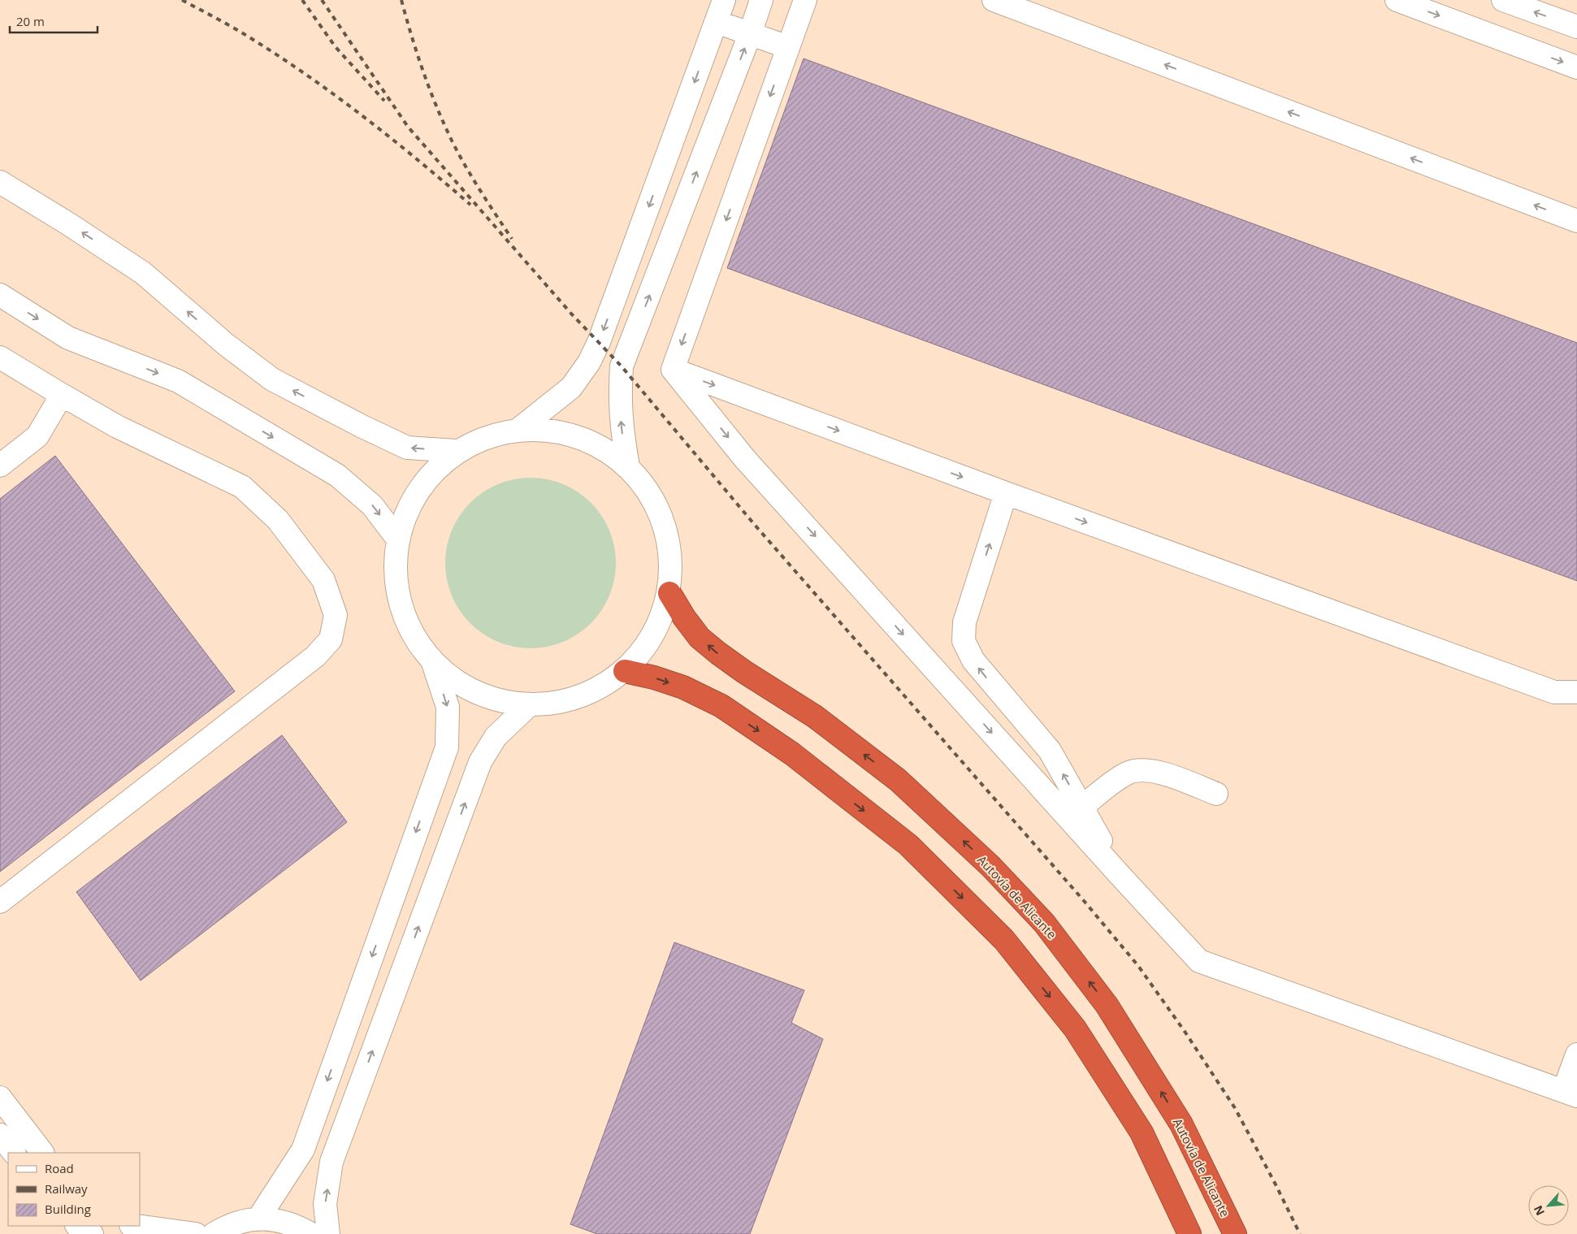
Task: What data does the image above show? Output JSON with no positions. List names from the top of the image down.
{
  "streets": {
    "highway": ["Autovía de Alicante"]
  },
  "legend": ["Road", "Railway", "Building"],
  "scale_bar": "20 m",
  "north": "bottom left"
}
